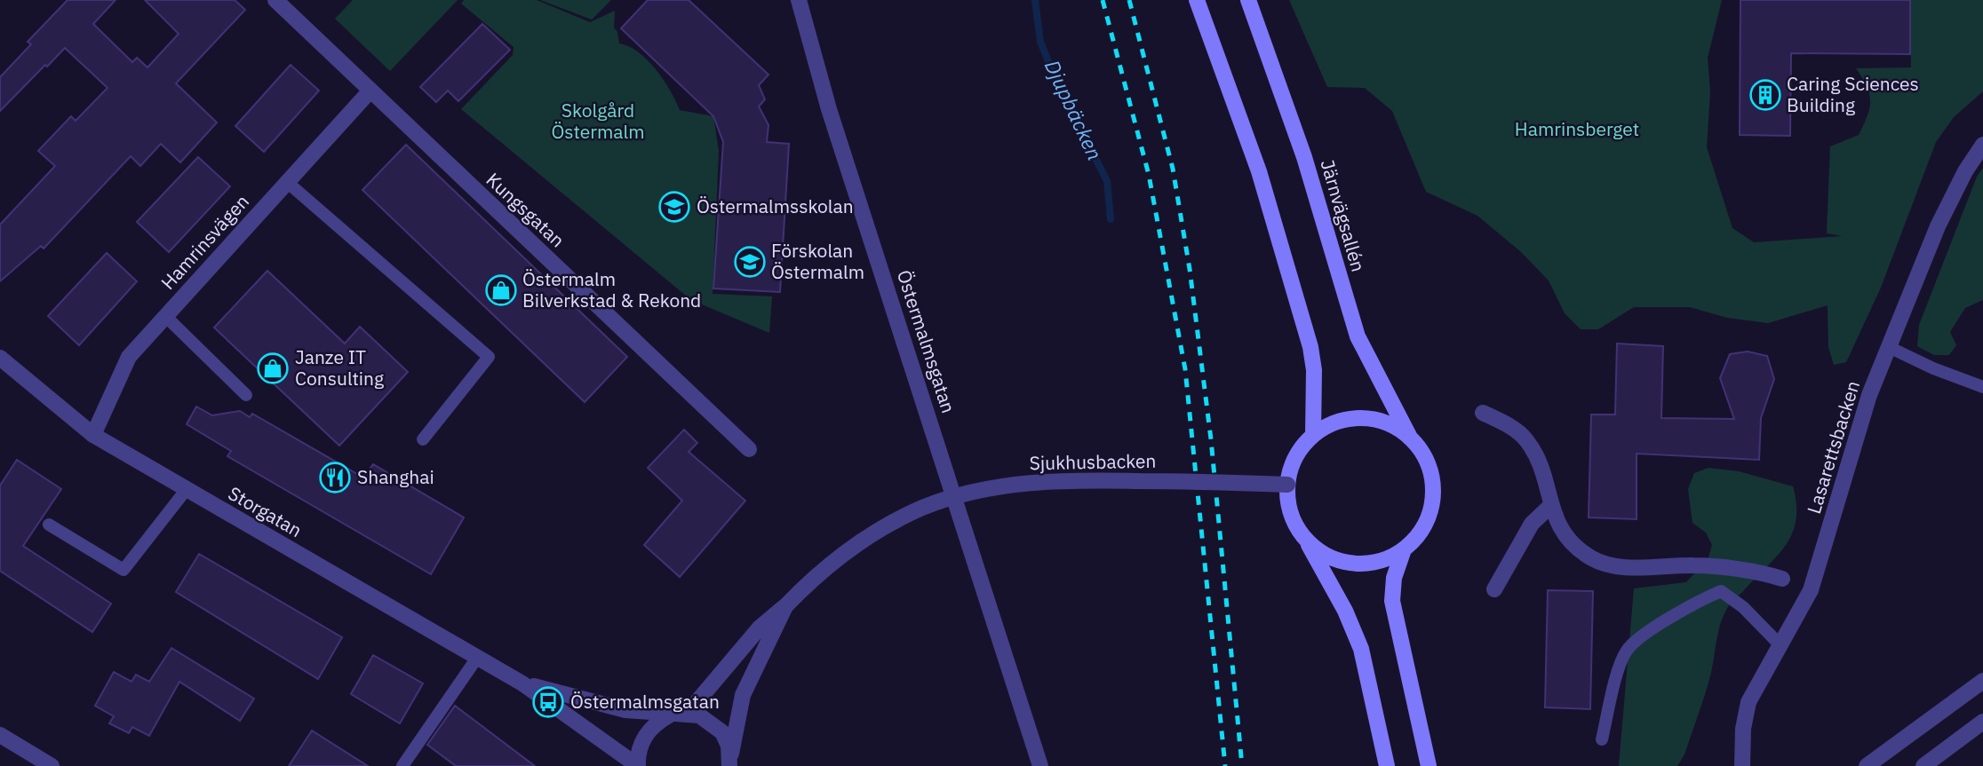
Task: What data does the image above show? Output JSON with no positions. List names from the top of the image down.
{
  "streets": {
    "main road": ["Järnvägsallén"],
    "street": [
      "Kungsgatan",
      "Hamrinsvägen",
      "Östermalmsgatan",
      "Lasarettsbacken",
      "Sjukhusbacken",
      "Storgatan"
    ]
  },
  "crossings": [
    ["Kungsgatan", "Hamrinsvägen"],
    ["Järnvägsallén", "Sjukhusbacken"],
    ["Hamrinsvägen", "Storgatan"],
    ["Sjukhusbacken", "Storgatan"]
  ],
  "water": ["Djupbäcken"],
  "parks": ["Skolgård Östermalm", "Hamrinsberget"],
  "places": {
    "building": ["Caring Sciences Building"],
    "school or university": ["Östermalmsskolan", "Förskolan Östermalm"],
    "shop": ["Östermalm Bilverkstad & Rekond", "Janze IT Consulting"],
    "restaurant": ["Shanghai"],
    "bus stop": ["Östermalmsgatan"]
  }
}
